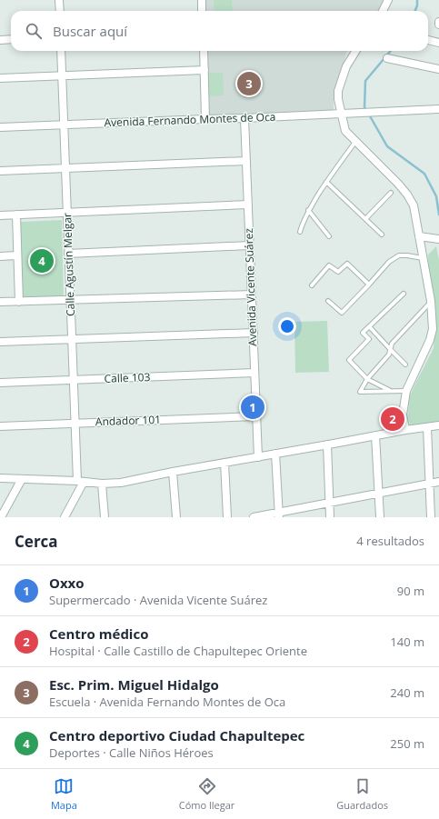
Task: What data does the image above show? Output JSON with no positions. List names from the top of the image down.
{
  "streets": {
    "street": [
      "Avenida Fernando Montes de Oca",
      "Calle Agustín Melgar",
      "Avenida Vicente Suárez",
      "Calle 103",
      "Andador 101"
    ]
  },
  "crossings": [
    ["Avenida Fernando Montes de Oca", "Calle Agustín Melgar"],
    ["Avenida Fernando Montes de Oca", "Avenida Vicente Suárez"],
    ["Calle Agustín Melgar", "Calle 103"],
    ["Calle Agustín Melgar", "Andador 101"],
    ["Avenida Vicente Suárez", "Calle 103"],
    ["Avenida Vicente Suárez", "Andador 101"]
  ],
  "page": {
    "search": "Buscar aquí",
    "pins": [
      "3",
      "4",
      "1",
      "2"
    ],
    "heading": ["Cerca", "4 resultados"],
    "list": [
      {
        "mark": "1",
        "name": "Oxxo",
        "note": "Supermercado · Avenida Vicente Suárez",
        "value": "90 m"
      },
      {
        "mark": "2",
        "name": "Centro médico",
        "note": "Hospital · Calle Castillo de Chapultepec Oriente",
        "value": "140 m"
      },
      {
        "mark": "3",
        "name": "Esc. Prim. Miguel Hidalgo",
        "note": "Escuela · Avenida Fernando Montes de Oca",
        "value": "240 m"
      },
      {
        "mark": "4",
        "name": "Centro deportivo Ciudad Chapultepec",
        "note": "Deportes · Calle Niños Héroes",
        "value": "250 m"
      }
    ],
    "nav": ["Mapa", "Cómo llegar", "Guardados"]
  }
}
